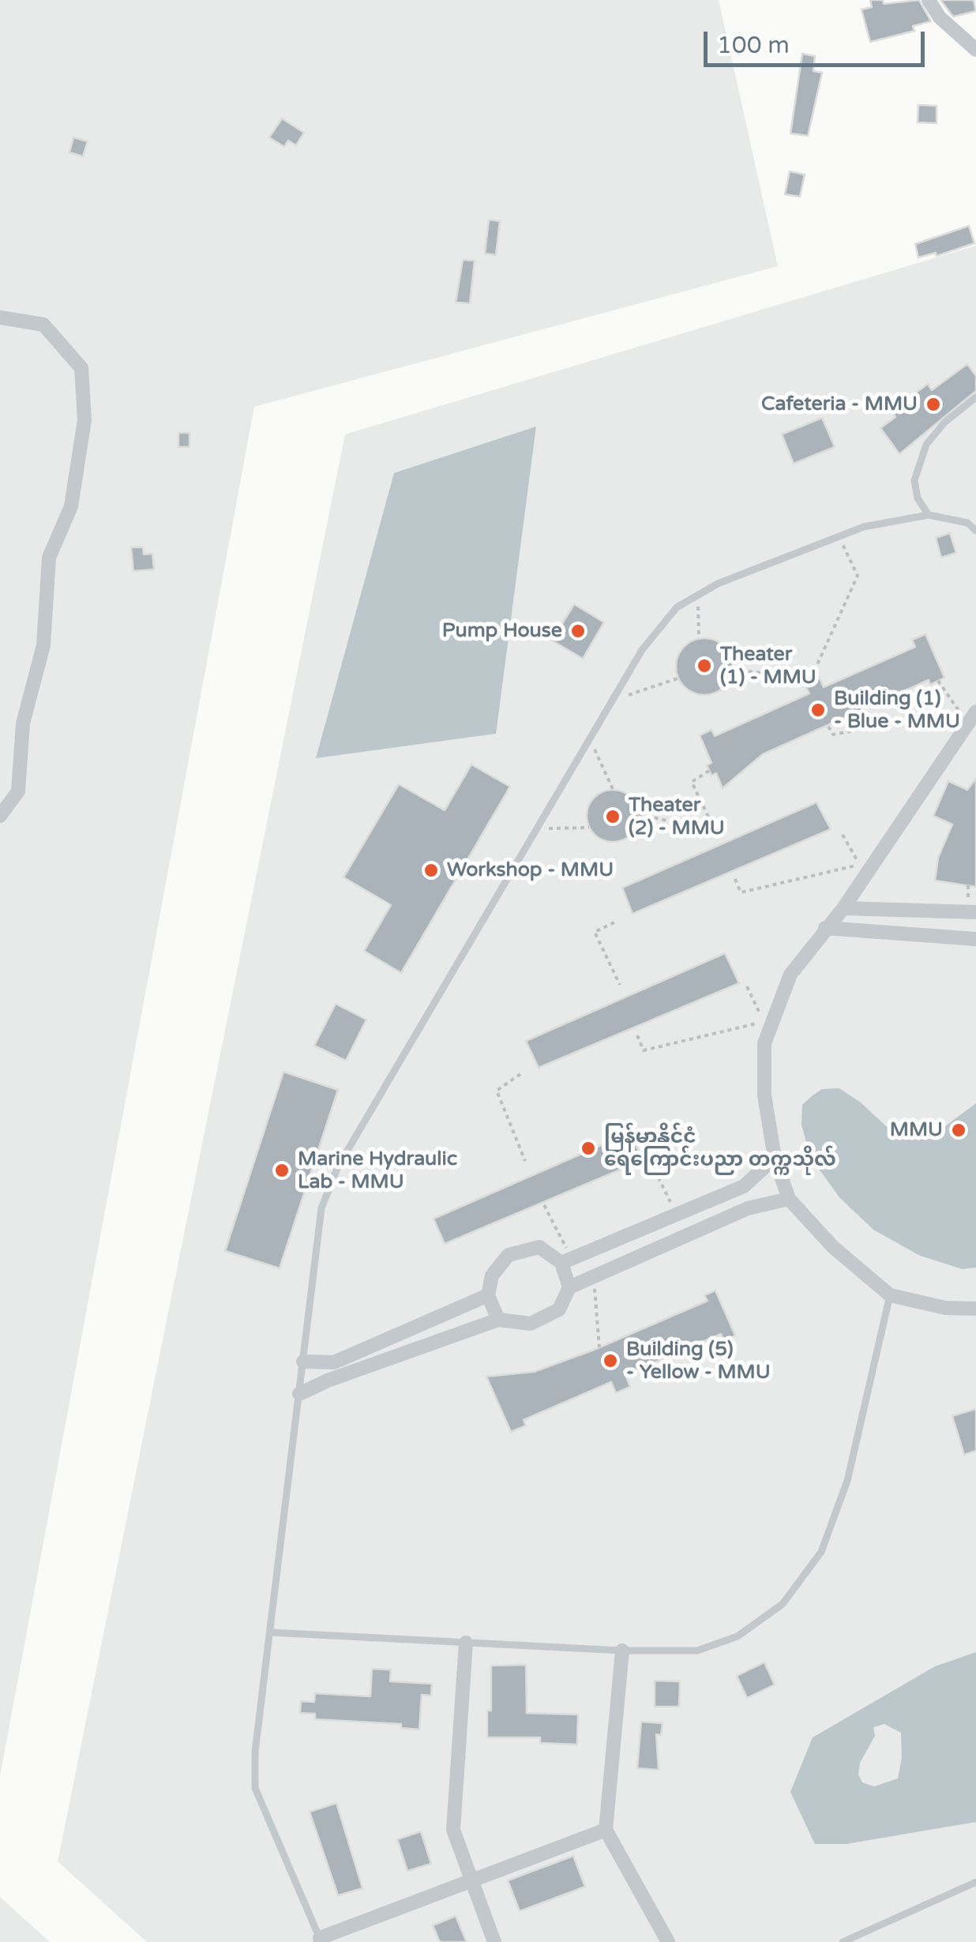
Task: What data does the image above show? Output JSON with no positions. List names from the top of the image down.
{
  "places": [
    "Cafeteria - MMU",
    "Pump House",
    "Theater (1) - MMU",
    "Building (1) - Blue - MMU",
    "Theater (2) - MMU",
    "Workshop - MMU",
    "MMU",
    "မြန်မာနိုင်ငံ ရေကြောင်းပညာ တက္ကသိုလ်",
    "Marine Hydraulic Lab - MMU",
    "Building (5) - Yellow - MMU"
  ],
  "scale_bar": "100 m"
}
